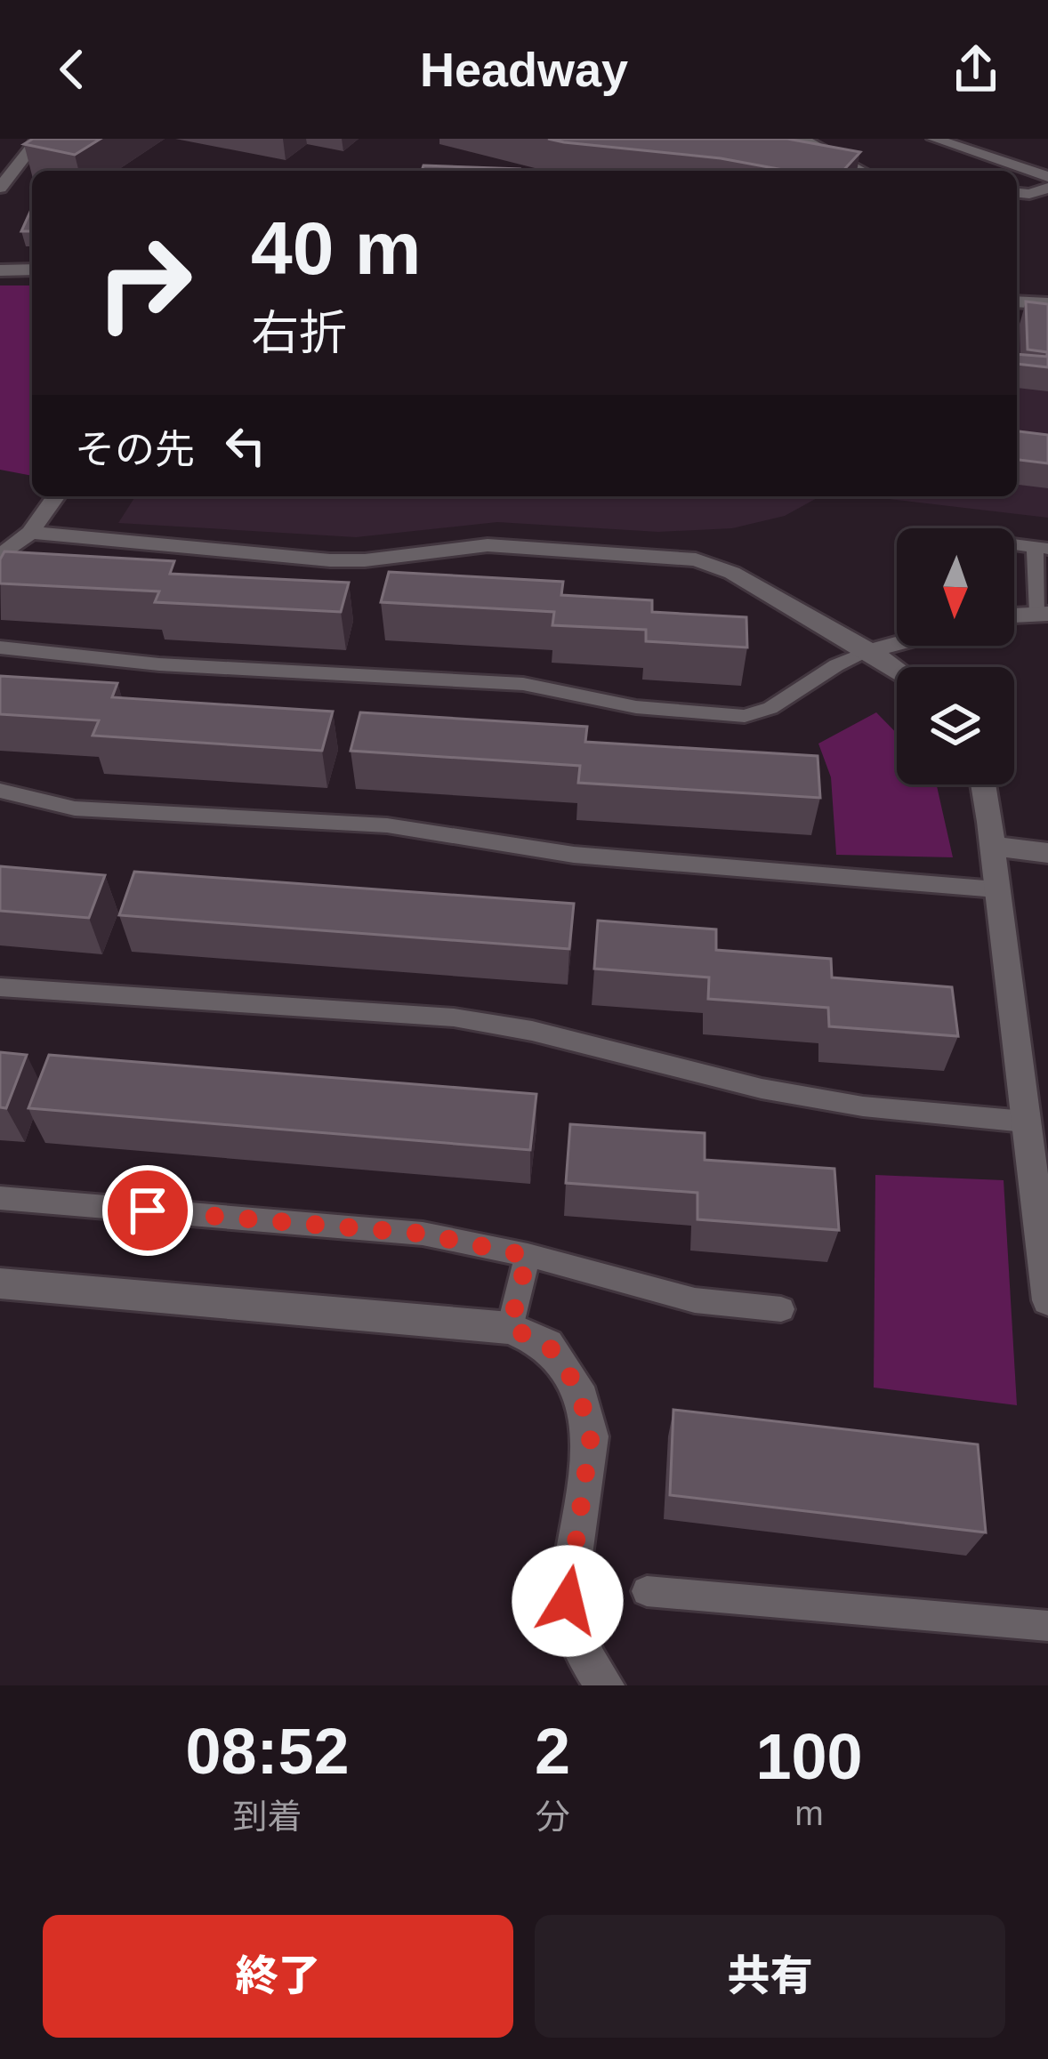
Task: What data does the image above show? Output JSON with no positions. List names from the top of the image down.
{
  "north": "bottom",
  "page": {
    "header": "Headway",
    "turn": ["40 m", "右折"],
    "then": "その先",
    "eta": [
      "08:52",
      "到着",
      "2",
      "分",
      "100",
      "m"
    ],
    "buttons": ["終了", "共有"]
  }
}
